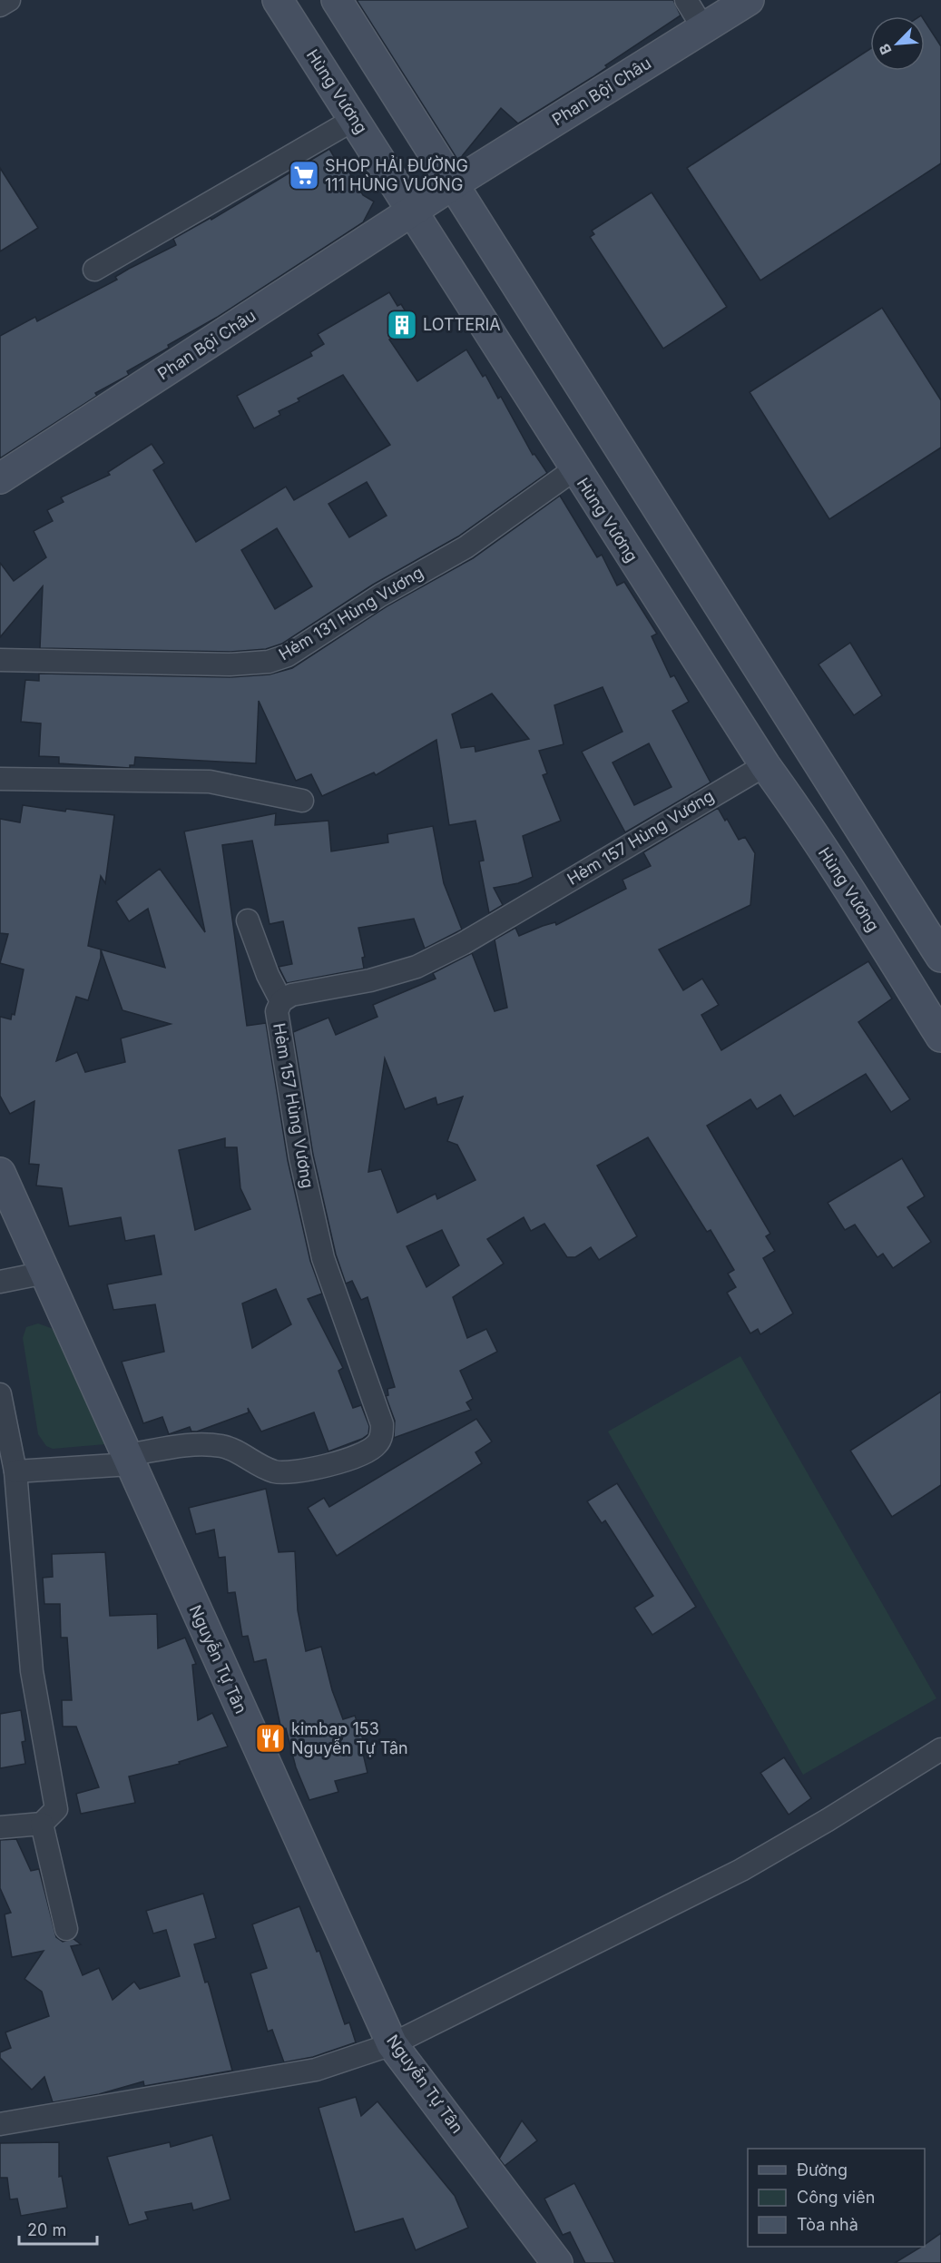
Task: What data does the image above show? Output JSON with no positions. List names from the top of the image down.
{
  "streets": {
    "main road": ["Hùng Vương", "Phan Bội Châu", "Nguyễn Tự Tân"],
    "street": ["Hẻm 131 Hùng Vương", "Hẻm 157 Hùng Vương"]
  },
  "crossings": [
    ["Hùng Vương", "Phan Bội Châu"],
    ["Hùng Vương", "Hẻm 131 Hùng Vương"],
    ["Hùng Vương", "Hẻm 157 Hùng Vương"],
    ["Hẻm 157 Hùng Vương", "Nguyễn Tự Tân"]
  ],
  "places": {
    "supermarket": ["SHOP HẢI ĐƯỜNG 111 HÙNG VƯƠNG"],
    "building": ["LOTTERIA"],
    "restaurant": ["kimbap 153 Nguyễn Tự Tân"]
  },
  "legend": ["Đường", "Công viên", "Tòa nhà"],
  "scale_bar": "20 m",
  "north": "bottom left"
}
